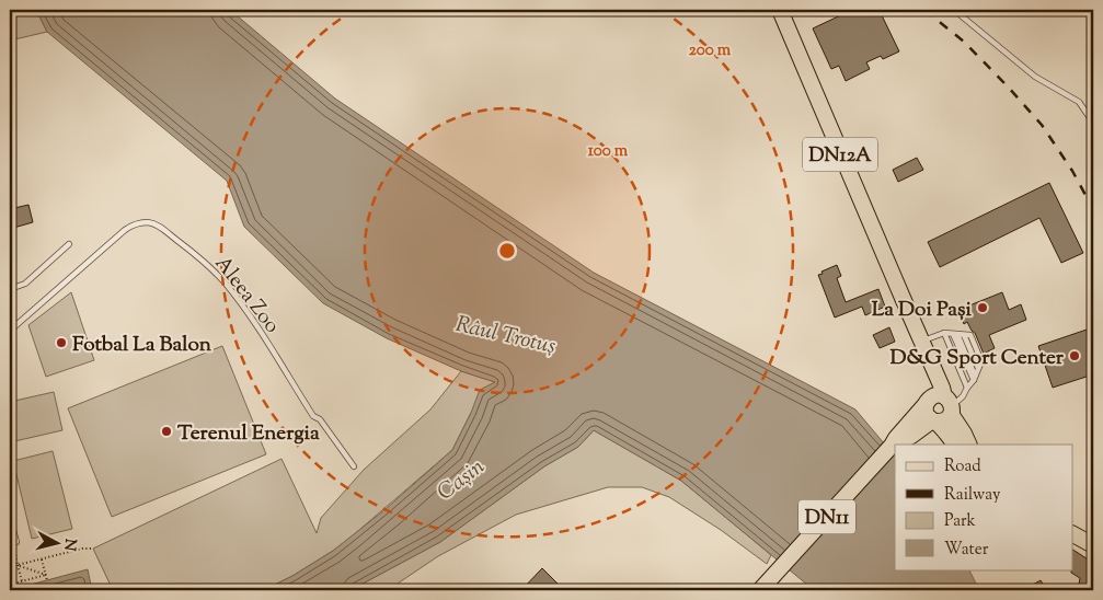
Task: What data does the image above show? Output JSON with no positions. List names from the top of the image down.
{
  "streets": {
    "main road": ["DN12A", "DN11"],
    "lane": ["Aleea Zoo"]
  },
  "crossings": [
    ["DN12A", "DN11"]
  ],
  "water": ["Râul Trotuș", "Cașin"],
  "places": [
    "La Doi Pași",
    "Fotbal La Balon",
    "D&G Sport Center",
    "Terenul Energia"
  ],
  "legend": [
    "Road",
    "Railway",
    "Park",
    "Water"
  ],
  "north": "right",
  "rings": ["200 m", "100 m"]
}
